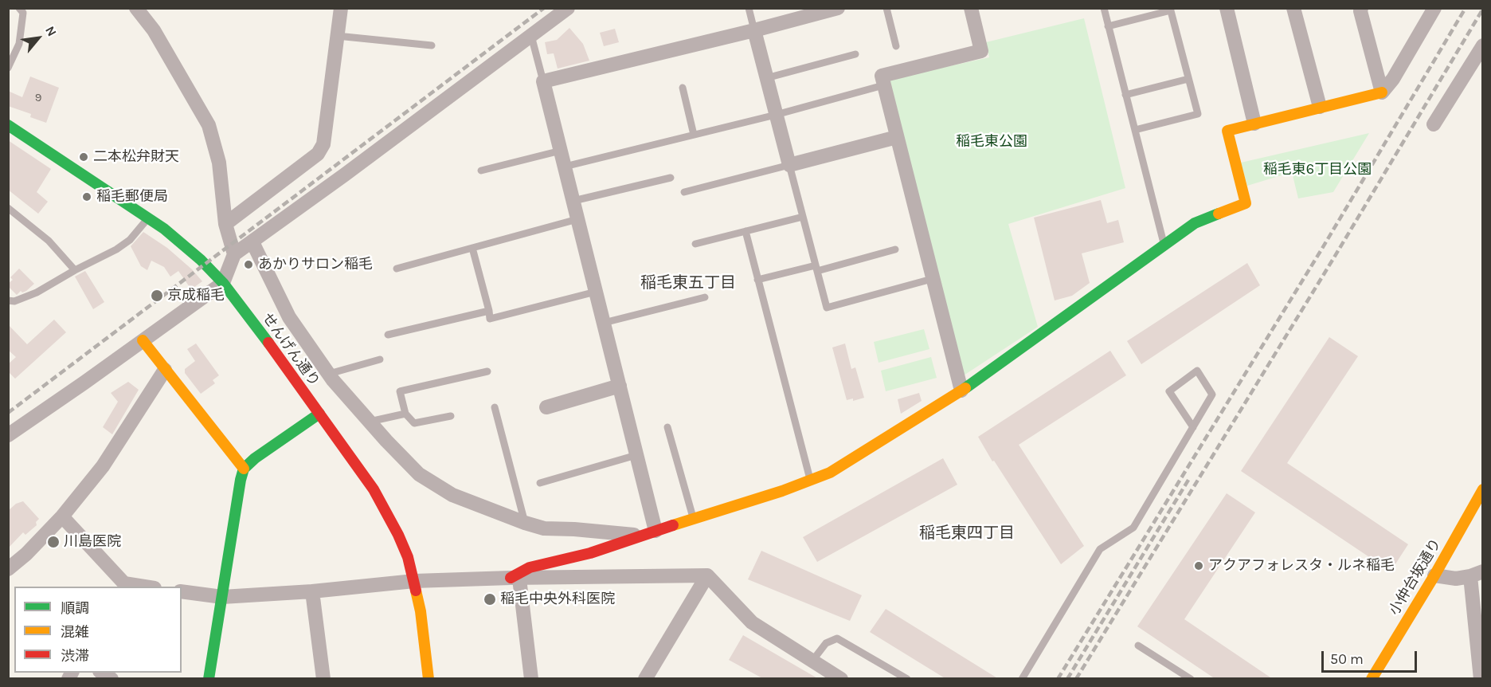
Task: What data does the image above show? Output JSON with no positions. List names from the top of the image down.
{
  "streets": {
    "street": ["せんげん通り", "小仲台坂通り"]
  },
  "districts": ["稲毛東五丁目", "稲毛東四丁目"],
  "parks": ["稲毛東公園", "稲毛東6丁目公園"],
  "places": [
    "二本松弁財天",
    "稲毛郵便局",
    "あかりサロン稲毛",
    "京成稲毛",
    "川島医院",
    "アクアフォレスタ・ルネ稲毛",
    "稲毛中央外科医院"
  ],
  "house_numbers": ["9"],
  "legend": ["順調", "混雑", "渋滞"],
  "scale_bar": "50 m",
  "north": "top right"
}
